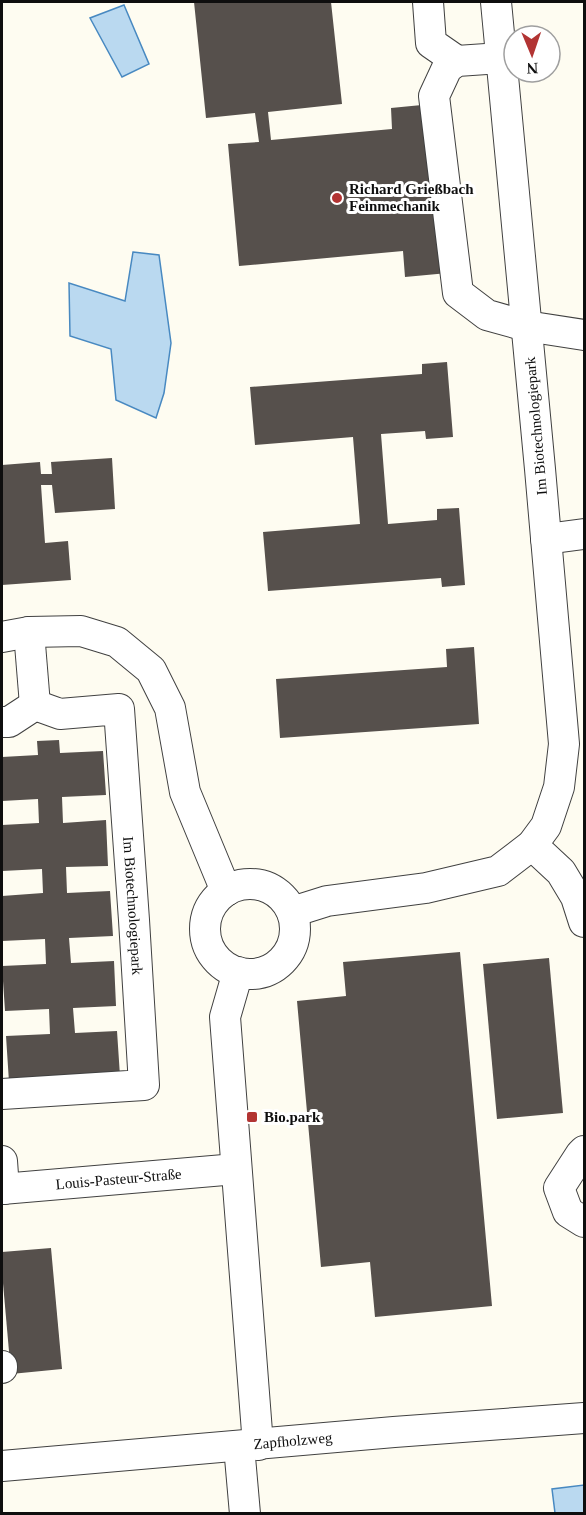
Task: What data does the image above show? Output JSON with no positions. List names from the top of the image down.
{
  "streets": {
    "street": ["Im Biotechnologiepark", "Louis-Pasteur-Straße", "Zapfholzweg"]
  },
  "places": {
    "other": ["Richard Grießbach Feinmechanik"],
    "transit": ["Bio.park"]
  },
  "north": "bottom"
}
